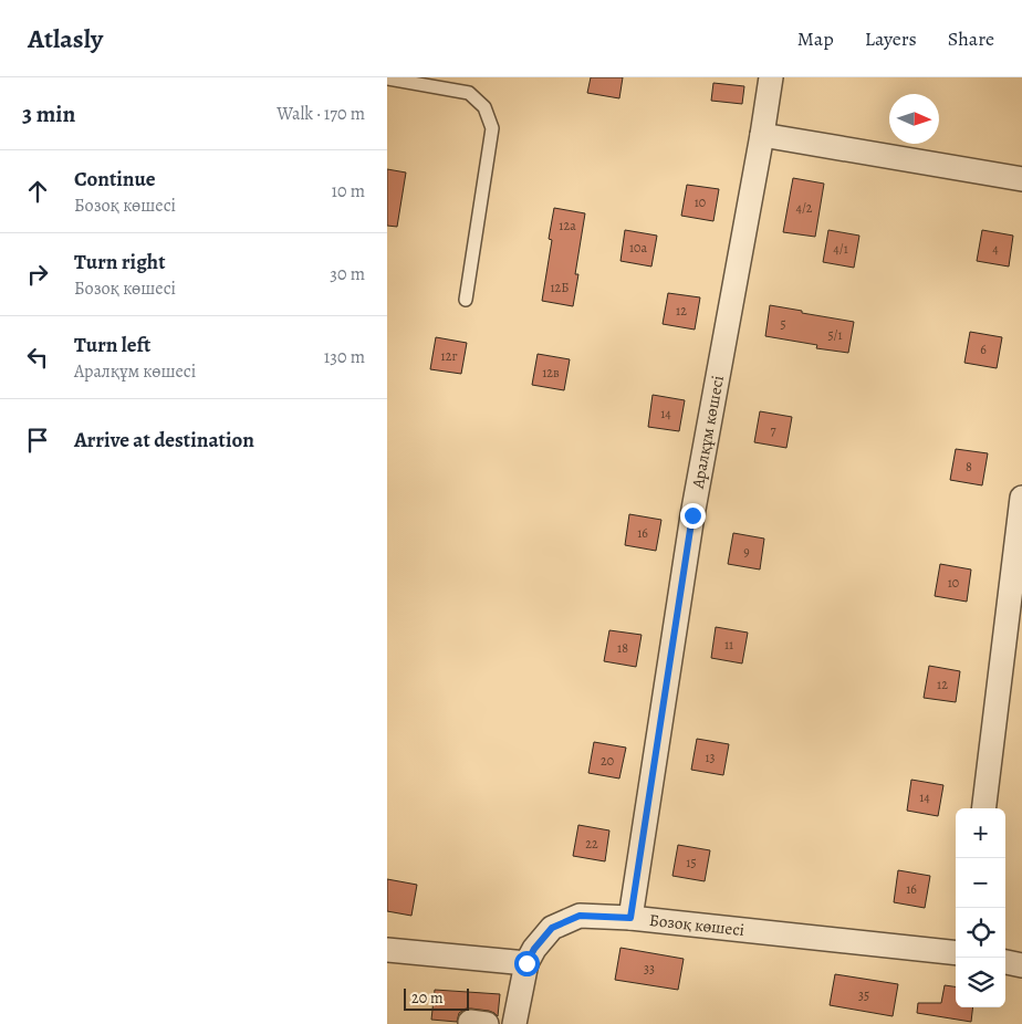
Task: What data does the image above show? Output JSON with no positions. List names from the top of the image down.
{
  "streets": {
    "street": ["Аралқұм көшесі", "Бозоқ көшесі"]
  },
  "crossings": [
    ["Аралқұм көшесі", "Бозоқ көшесі"]
  ],
  "house_numbers": [
    "10",
    "4/2",
    "12а",
    "10а",
    "4/1",
    "4",
    "12Б",
    "12",
    "5",
    "5/1",
    "6",
    "12г",
    "12в",
    "14",
    "7",
    "8",
    "16",
    "9",
    "10",
    "11",
    "18",
    "12",
    "13",
    "20",
    "14",
    "22",
    "15",
    "16",
    "33",
    "35"
  ],
  "scale_bar": "20 m",
  "north": "right",
  "page": {
    "header": "Atlasly",
    "nav": ["Map", "Layers", "Share"],
    "heading": ["3 min", "Walk · 170 m"],
    "list": [
      ["Continue", "Бозоқ көшесі", "10 m"],
      ["Turn right", "Бозоқ көшесі", "30 m"],
      ["Turn left", "Аралқұм көшесі", "130 m"],
      "Arrive at destination"
    ],
    "map_buttons": ["+", "−"],
    "scale": "20 m"
  }
}
